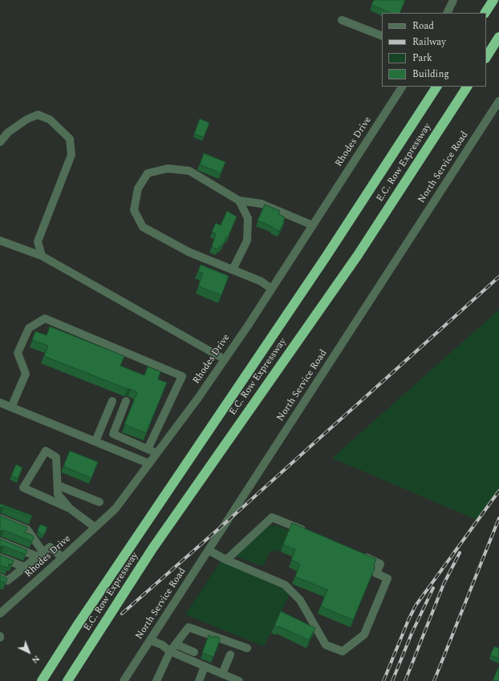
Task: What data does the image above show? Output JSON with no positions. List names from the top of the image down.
{
  "streets": {
    "highway": ["E.C. Row Expressway"],
    "street": ["Rhodes Drive", "North Service Road"]
  },
  "legend": [
    "Road",
    "Railway",
    "Park",
    "Building"
  ],
  "north": "bottom right"
}
